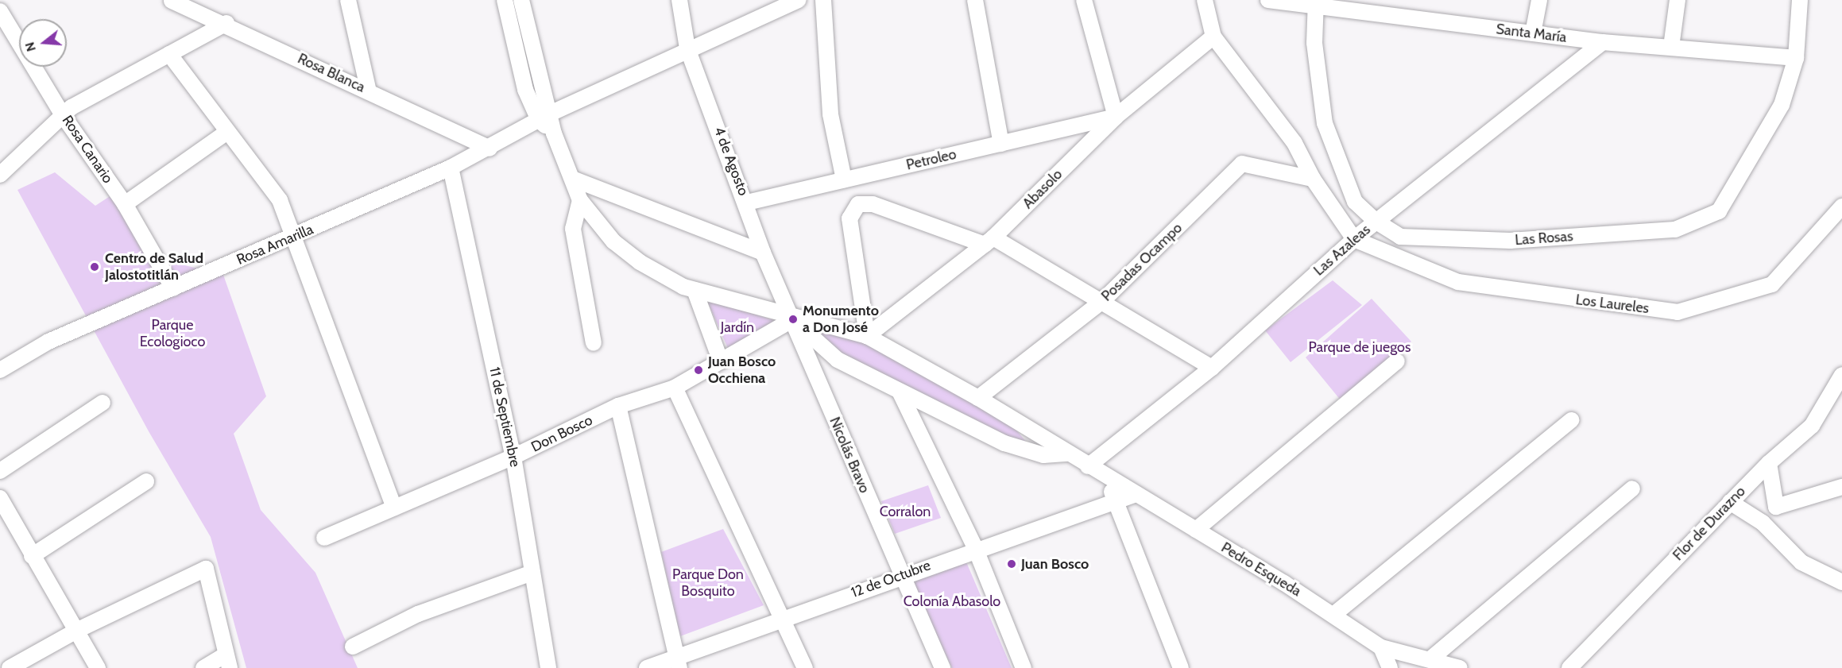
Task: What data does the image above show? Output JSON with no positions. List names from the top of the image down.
{
  "streets": {
    "street": [
      "Santa María",
      "Rosa Blanca",
      "Rosa Canario",
      "Petroleo",
      "4 de Agosto",
      "Abasolo",
      "Las Rosas",
      "Rosa Amarilla",
      "Las Azaleas",
      "Posadas Ocampo",
      "Los Laureles",
      "11 de Septiembre",
      "Don Bosco",
      "Nicolás Bravo",
      "Flor de Durazno",
      "Pedro Esqueda",
      "12 de Octubre"
    ]
  },
  "crossings": [
    ["Santa María", "Las Rosas"],
    ["Santa María", "Las Azaleas"],
    ["Rosa Blanca", "Rosa Amarilla"],
    ["Rosa Canario", "Rosa Amarilla"],
    ["Petroleo", "4 de Agosto"],
    ["Petroleo", "Abasolo"],
    ["4 de Agosto", "Rosa Amarilla"],
    ["4 de Agosto", "Don Bosco"],
    ["4 de Agosto", "Nicolás Bravo"],
    ["4 de Agosto", "Pedro Esqueda"],
    ["Abasolo", "Pedro Esqueda"],
    ["Las Rosas", "Las Azaleas"],
    ["Rosa Amarilla", "11 de Septiembre"],
    ["Rosa Amarilla", "Pedro Esqueda"],
    ["Las Azaleas", "Los Laureles"],
    ["Las Azaleas", "Pedro Esqueda"],
    ["Posadas Ocampo", "Pedro Esqueda"],
    ["11 de Septiembre", "Don Bosco"],
    ["Don Bosco", "Nicolás Bravo"],
    ["Don Bosco", "Pedro Esqueda"],
    ["Nicolás Bravo", "Pedro Esqueda"],
    ["Nicolás Bravo", "12 de Octubre"],
    ["Pedro Esqueda", "12 de Octubre"]
  ],
  "parks": [
    "Parque Ecologioco",
    "Jardín",
    "Parque de juegos",
    "Corralon",
    "Parque Don Bosquito",
    "Colonía Abasolo"
  ],
  "places": [
    "Centro de Salud Jalostotitlán",
    "Monumento a Don José",
    "Juan Bosco Occhiena",
    "Juan Bosco"
  ],
  "north": "left"
}
